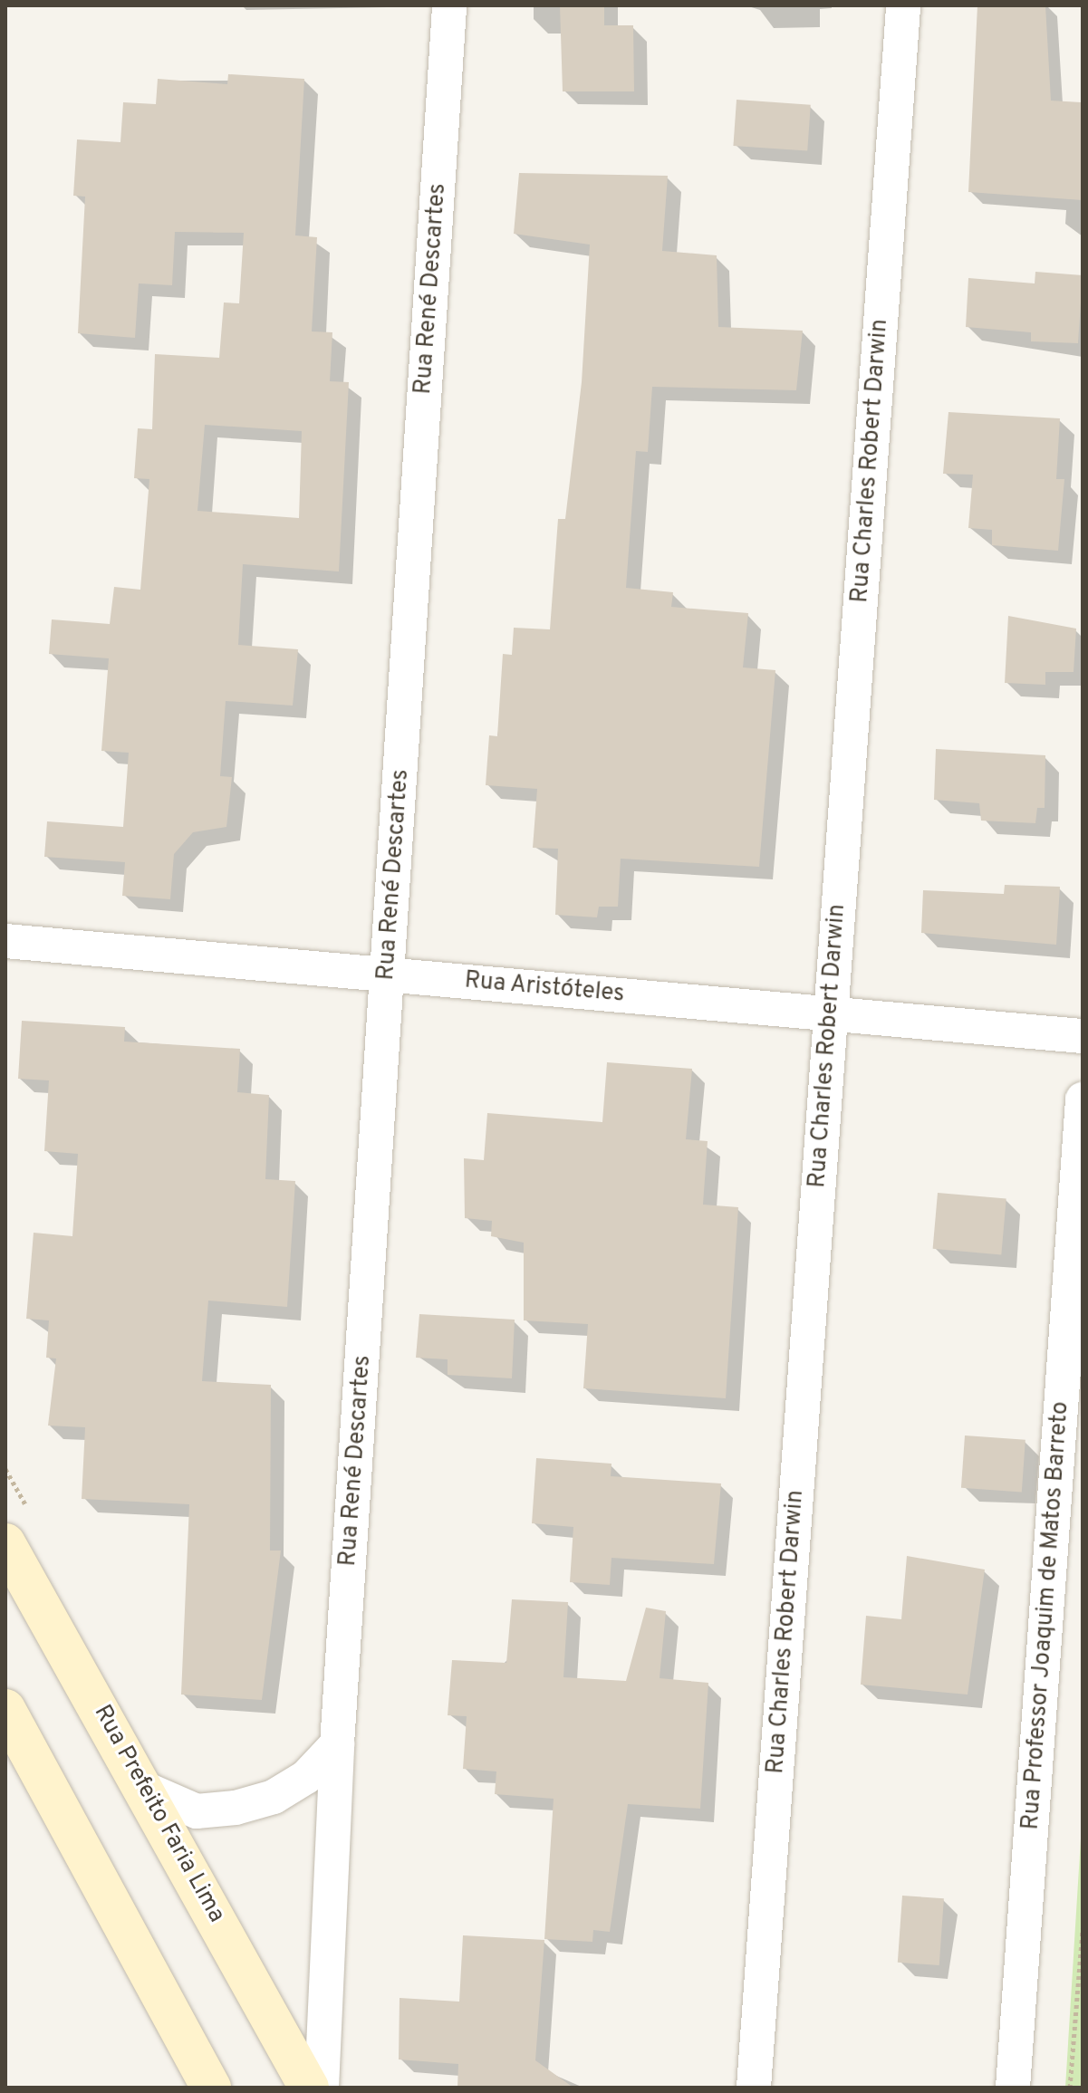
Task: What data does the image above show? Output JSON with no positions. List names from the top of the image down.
{
  "streets": {
    "main road": ["Rua Prefeito Faria Lima"],
    "street": [
      "Rua René Descartes",
      "Rua Charles Robert Darwin",
      "Rua Aristóteles",
      "Rua Professor Joaquim de Matos Barreto"
    ]
  },
  "crossings": [
    ["Rua René Descartes", "Rua Aristóteles"],
    ["Rua Charles Robert Darwin", "Rua Aristóteles"]
  ]
}
